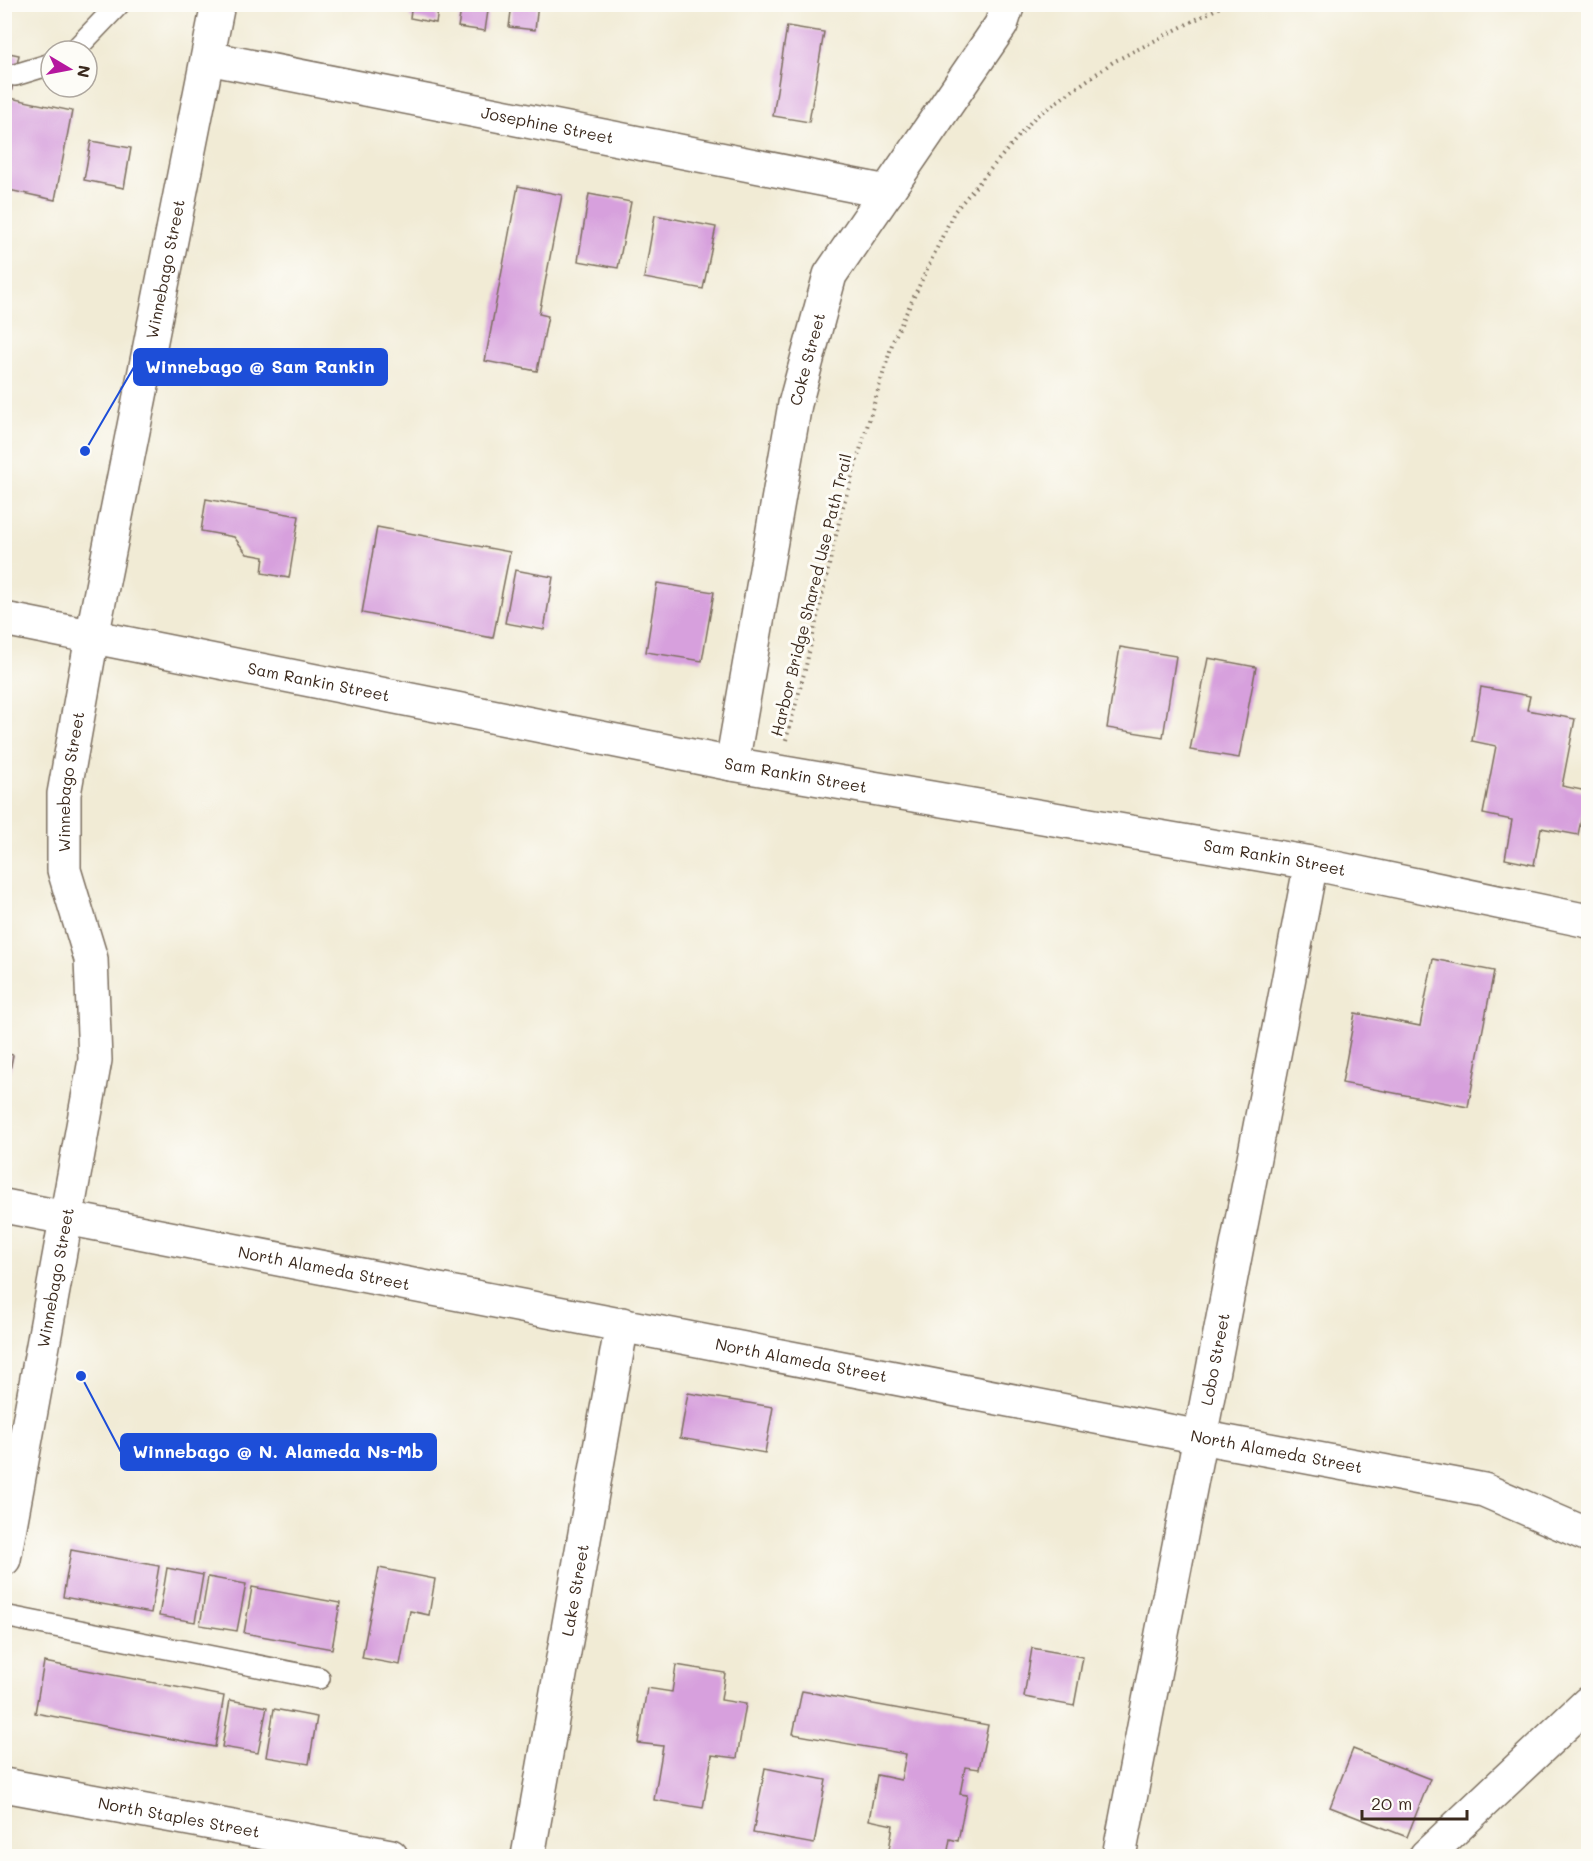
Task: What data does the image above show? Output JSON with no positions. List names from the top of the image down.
{
  "streets": {
    "street": [
      "Josephine Street",
      "Winnebago Street",
      "Coke Street",
      "Sam Rankin Street",
      "North Alameda Street",
      "Lobo Street",
      "Lake Street",
      "North Staples Street"
    ],
    "path": ["Harbor Bridge Shared Use Path Trail"]
  },
  "crossings": [
    ["Josephine Street", "Winnebago Street"],
    ["Josephine Street", "Coke Street"],
    ["Winnebago Street", "Sam Rankin Street"],
    ["Winnebago Street", "North Alameda Street"],
    ["Coke Street", "Sam Rankin Street"],
    ["Harbor Bridge Shared Use Path Trail", "Sam Rankin Street"],
    ["Sam Rankin Street", "Lobo Street"],
    ["North Alameda Street", "Lobo Street"],
    ["North Alameda Street", "Lake Street"]
  ],
  "places": ["Winnebago @ Sam Rankin", "Winnebago @ N. Alameda Ns-Mb"],
  "scale_bar": "20 m",
  "north": "right"
}
